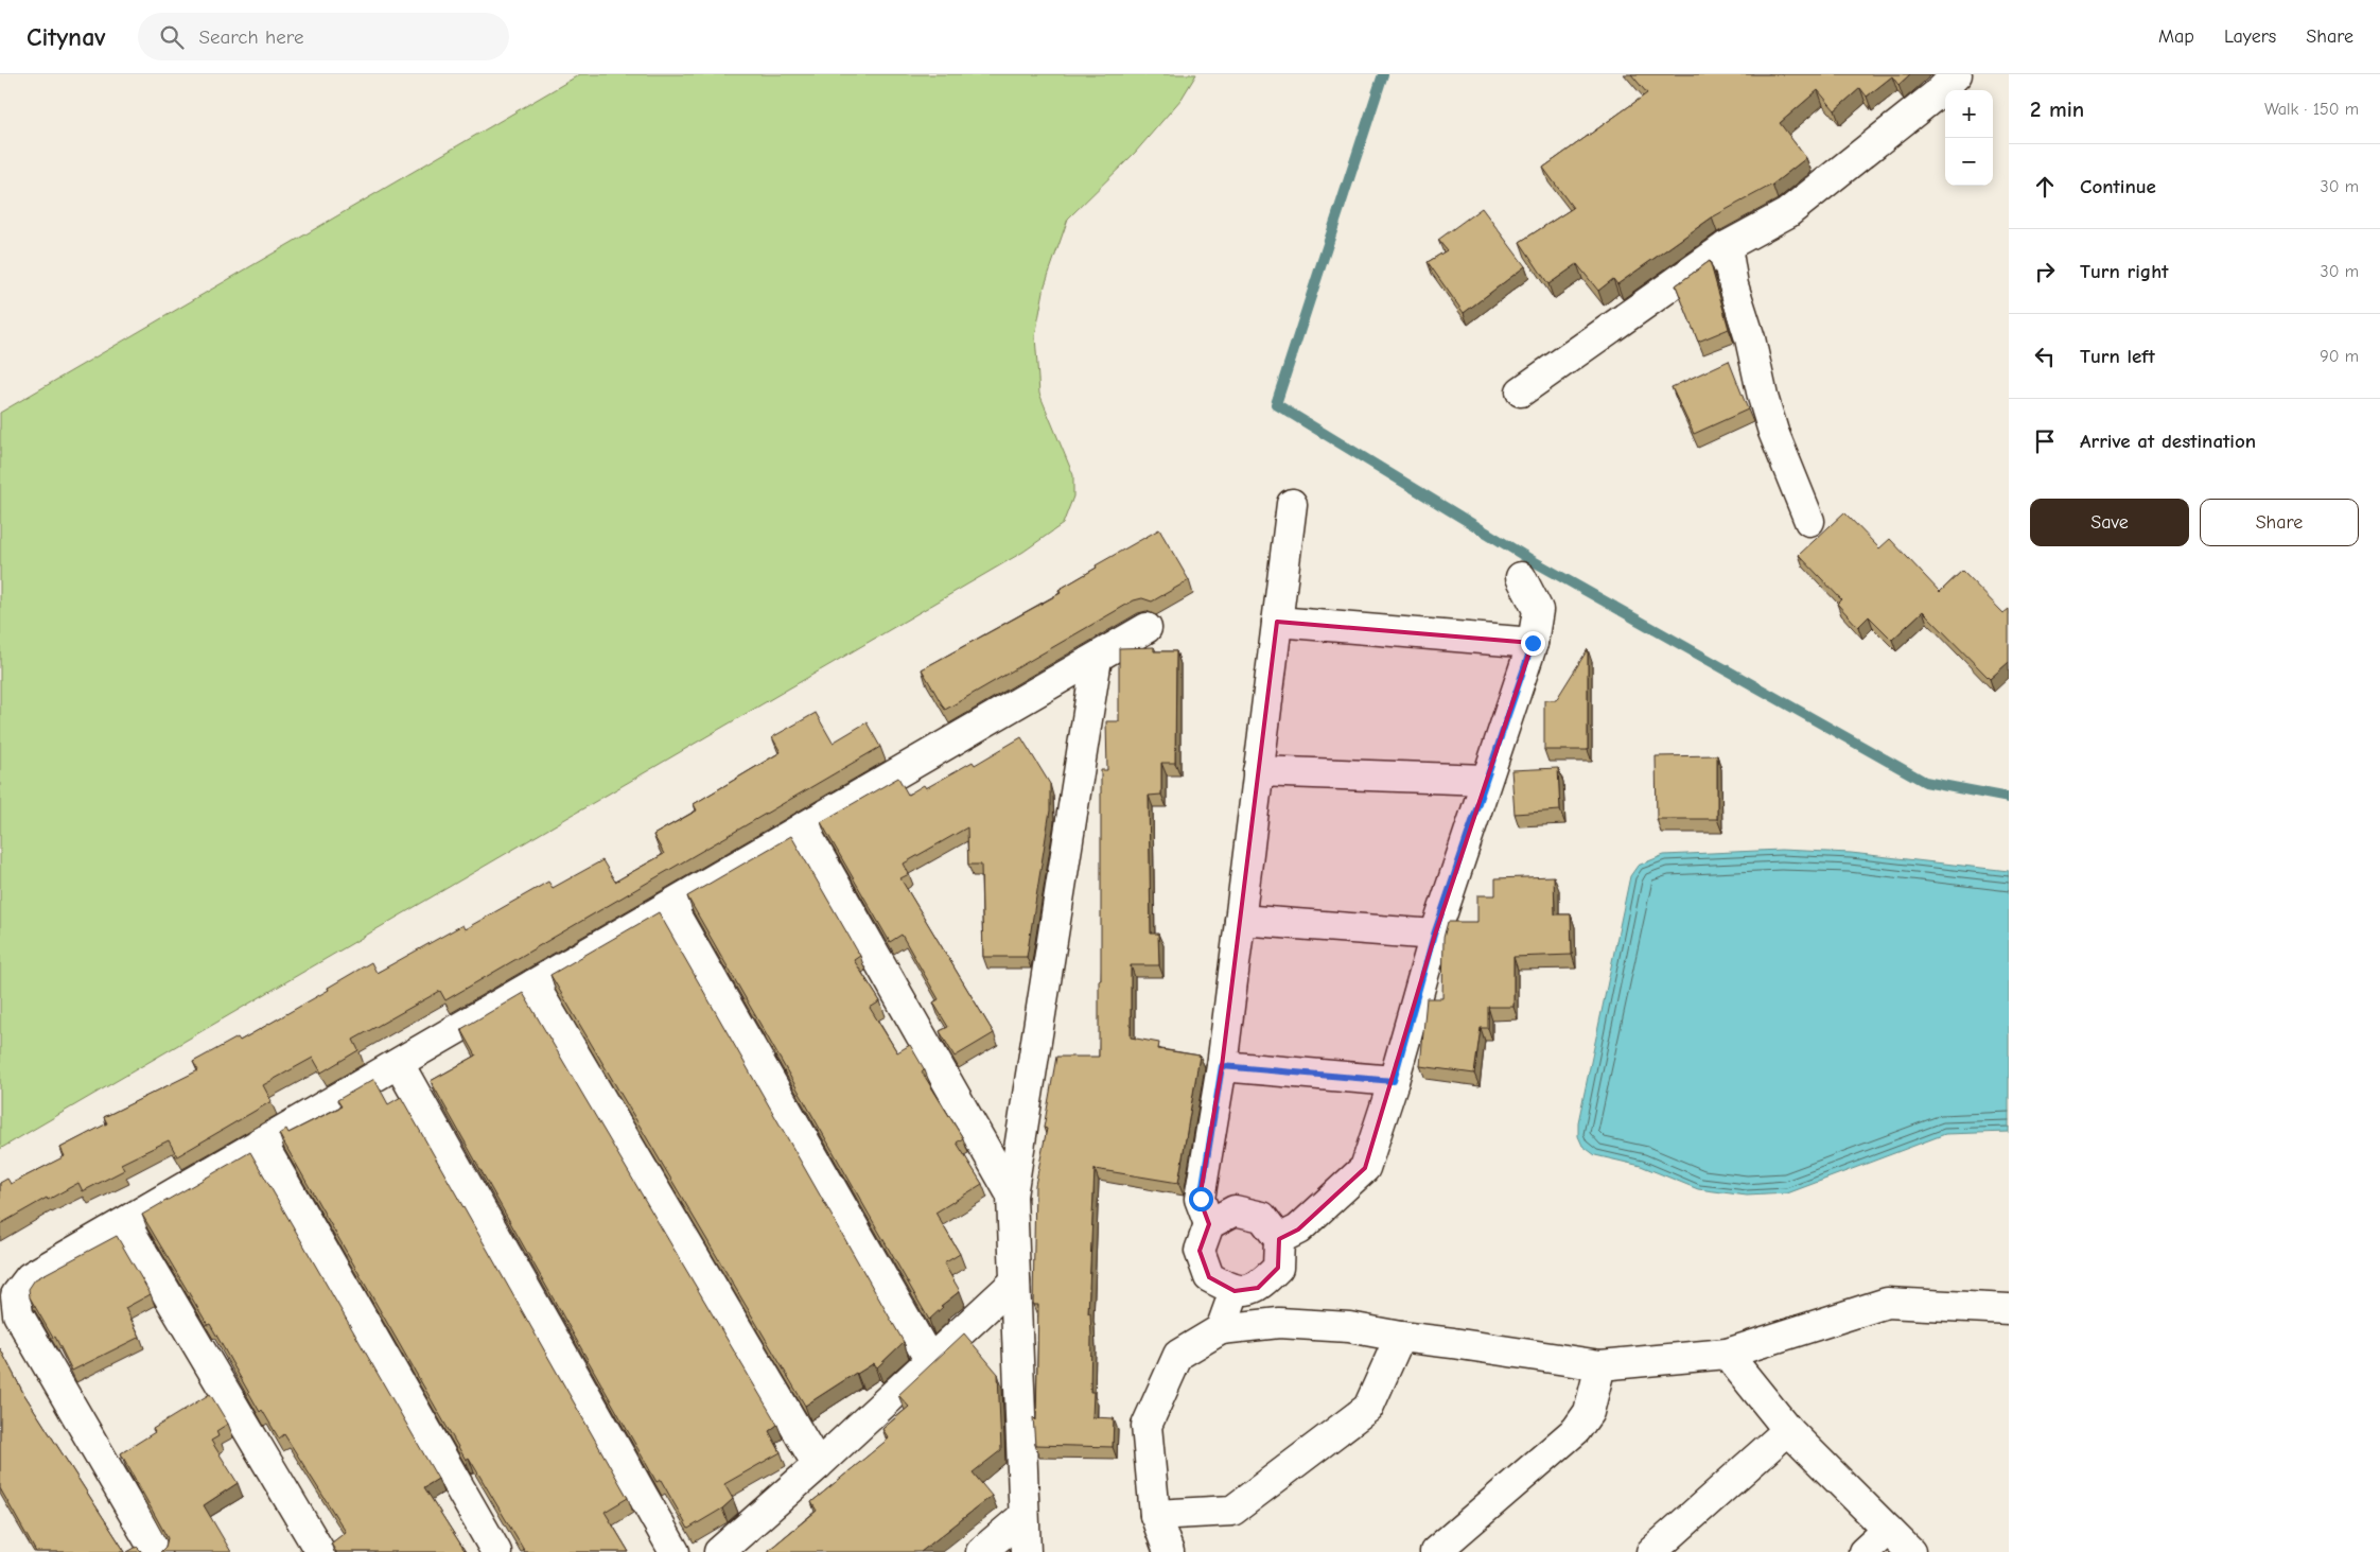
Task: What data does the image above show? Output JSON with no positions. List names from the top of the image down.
{
  "page": {
    "header": "Citynav",
    "search": "Search here",
    "nav": ["Map", "Layers", "Share"],
    "heading": ["2 min", "Walk · 150 m"],
    "map_buttons": ["+", "−"],
    "list": [
      ["Continue", "30 m"],
      ["Turn right", "30 m"],
      ["Turn left", "90 m"],
      "Arrive at destination"
    ],
    "buttons": ["Save", "Share"]
  }
}
